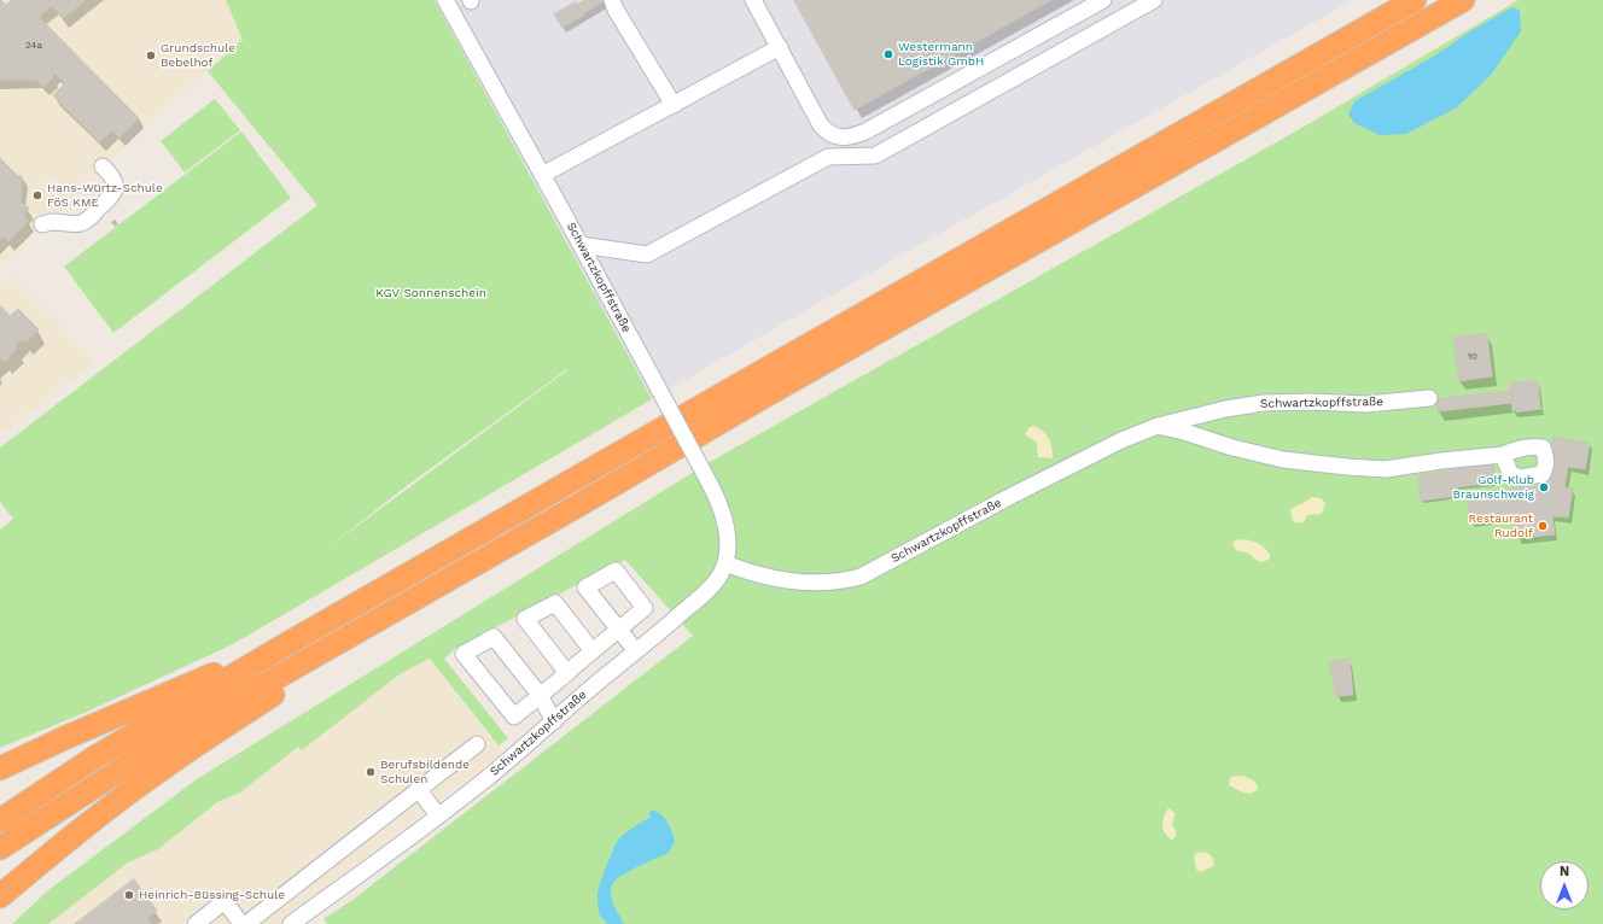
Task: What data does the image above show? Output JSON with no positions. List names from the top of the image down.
{
  "streets": {
    "street": ["Schwartzkopffstraße"]
  },
  "parks": ["KGV Sonnenschein"],
  "places": [
    "Westermann Logistik GmbH",
    "Grundschule Bebelhof",
    "Hans-Würtz-Schule FöS KME",
    "Golf-Klub Braunschweig",
    "Restaurant Rudolf",
    "Berufsbildende Schulen",
    "Heinrich-Büssing-Schule"
  ],
  "house_numbers": ["24a", "10"],
  "north": "top"
}
